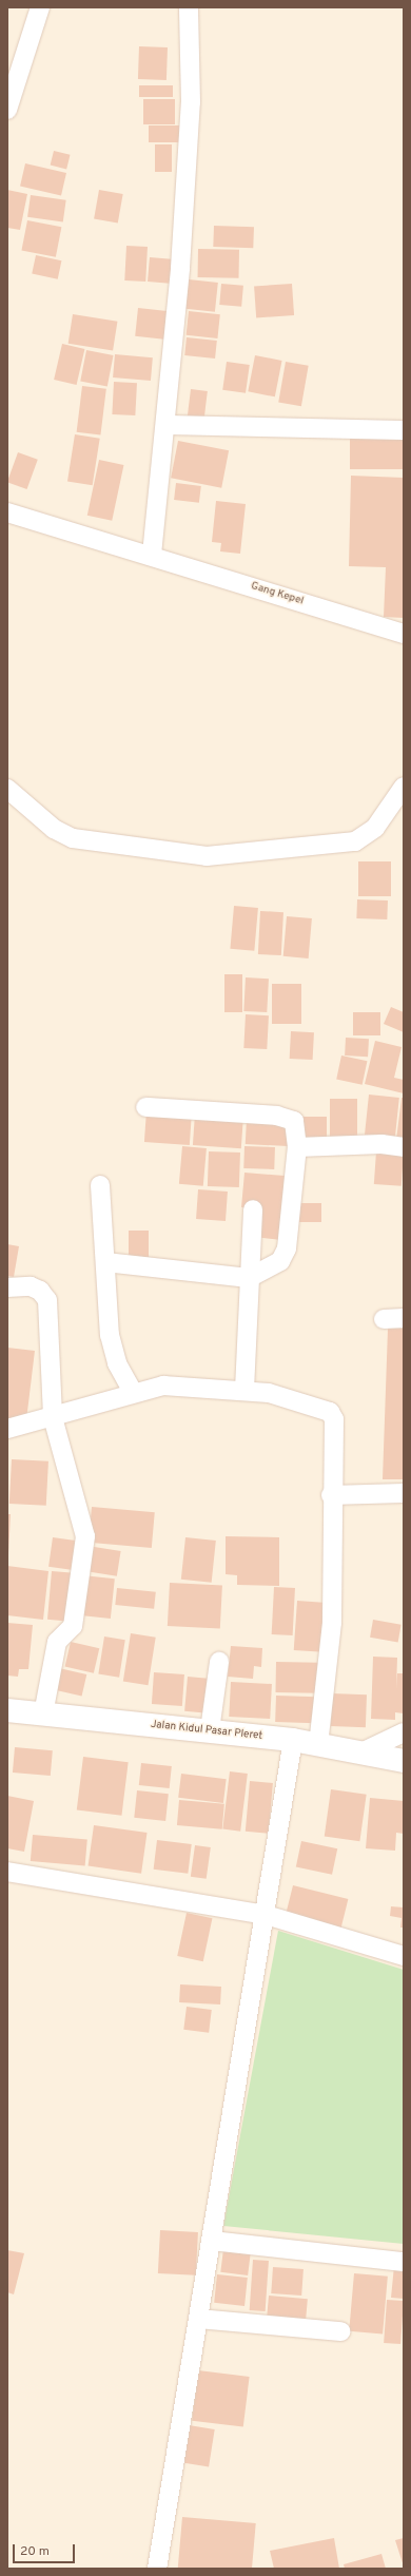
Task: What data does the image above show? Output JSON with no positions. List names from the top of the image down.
{
  "streets": {
    "street": ["Gang Kepel", "Jalan Kidul Pasar Pleret"]
  },
  "scale_bar": "20 m"
}
